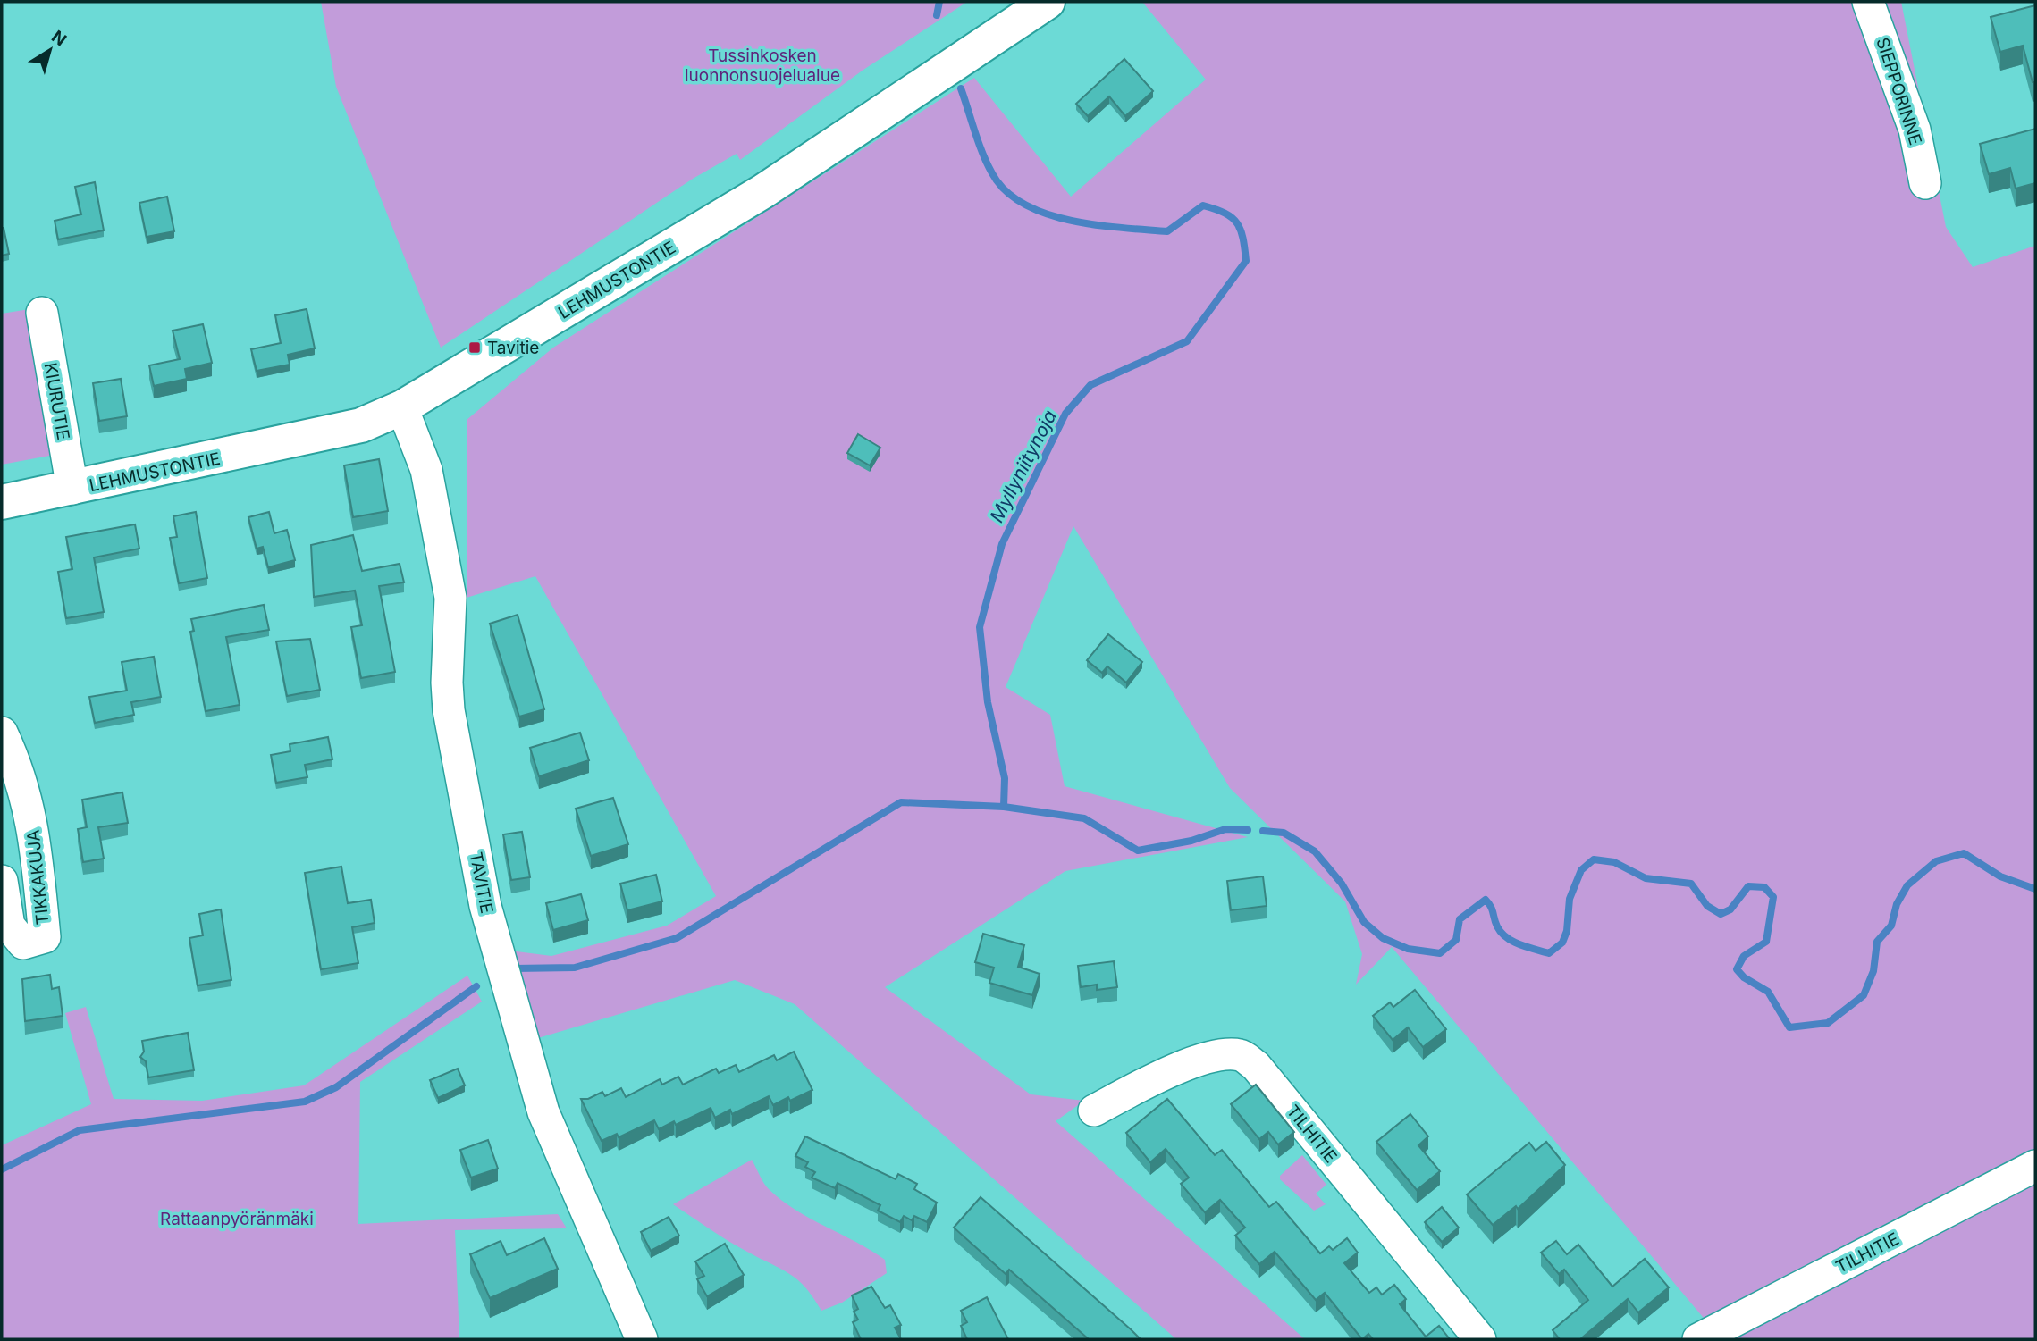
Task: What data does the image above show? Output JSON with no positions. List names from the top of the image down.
{
  "streets": {
    "main road": ["LEHMUSTONTIE"],
    "street": [
      "SIEPPORINNE",
      "KIURUTIE",
      "TIKKAKUJA",
      "TAVITIE",
      "TILHITIE"
    ]
  },
  "crossings": [
    ["LEHMUSTONTIE", "KIURUTIE"],
    ["LEHMUSTONTIE", "TAVITIE"]
  ],
  "water": ["Myllyniitynoja"],
  "parks": ["Tussinkosken luonnonsuojelualue", "Rattaanpyöränmäki"],
  "places": {
    "transit": ["Tavitie"]
  },
  "north": "top right"
}
